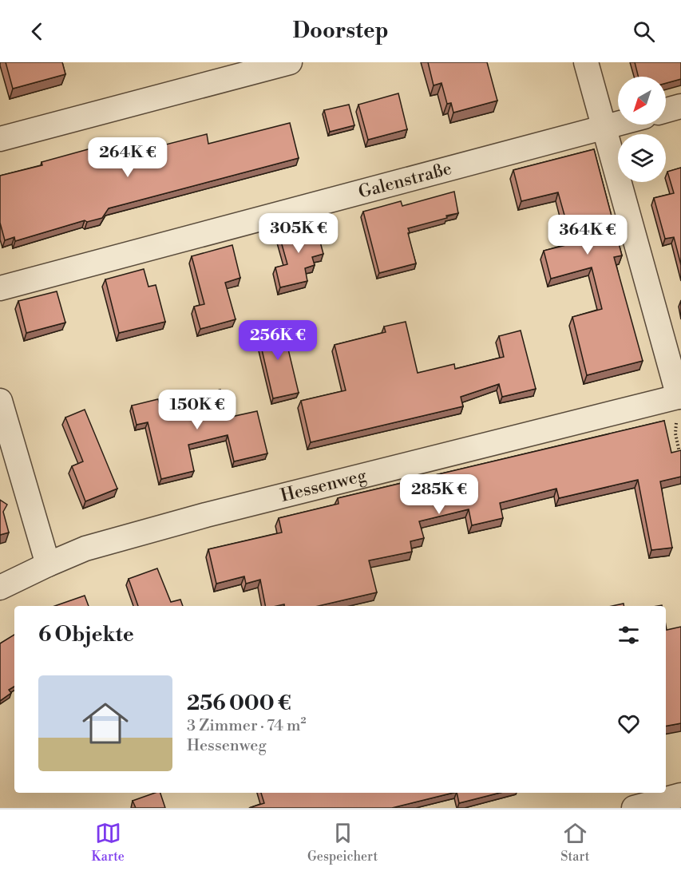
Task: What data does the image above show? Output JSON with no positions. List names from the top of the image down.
{
  "streets": {
    "street": ["Galenstraße", "Hessenweg"]
  },
  "north": "bottom left",
  "page": {
    "header": "Doorstep",
    "price": [
      "264K €",
      "305K €",
      "364K €",
      "256K €",
      "150K €",
      "285K €"
    ],
    "heading": "6 Objekte",
    "list": [
      {
        "name": "256 000 €",
        "note": "3 Zimmer · 74 m² · Hessenweg"
      }
    ],
    "tabs": ["Karte", "Gespeichert", "Start"]
  }
}
